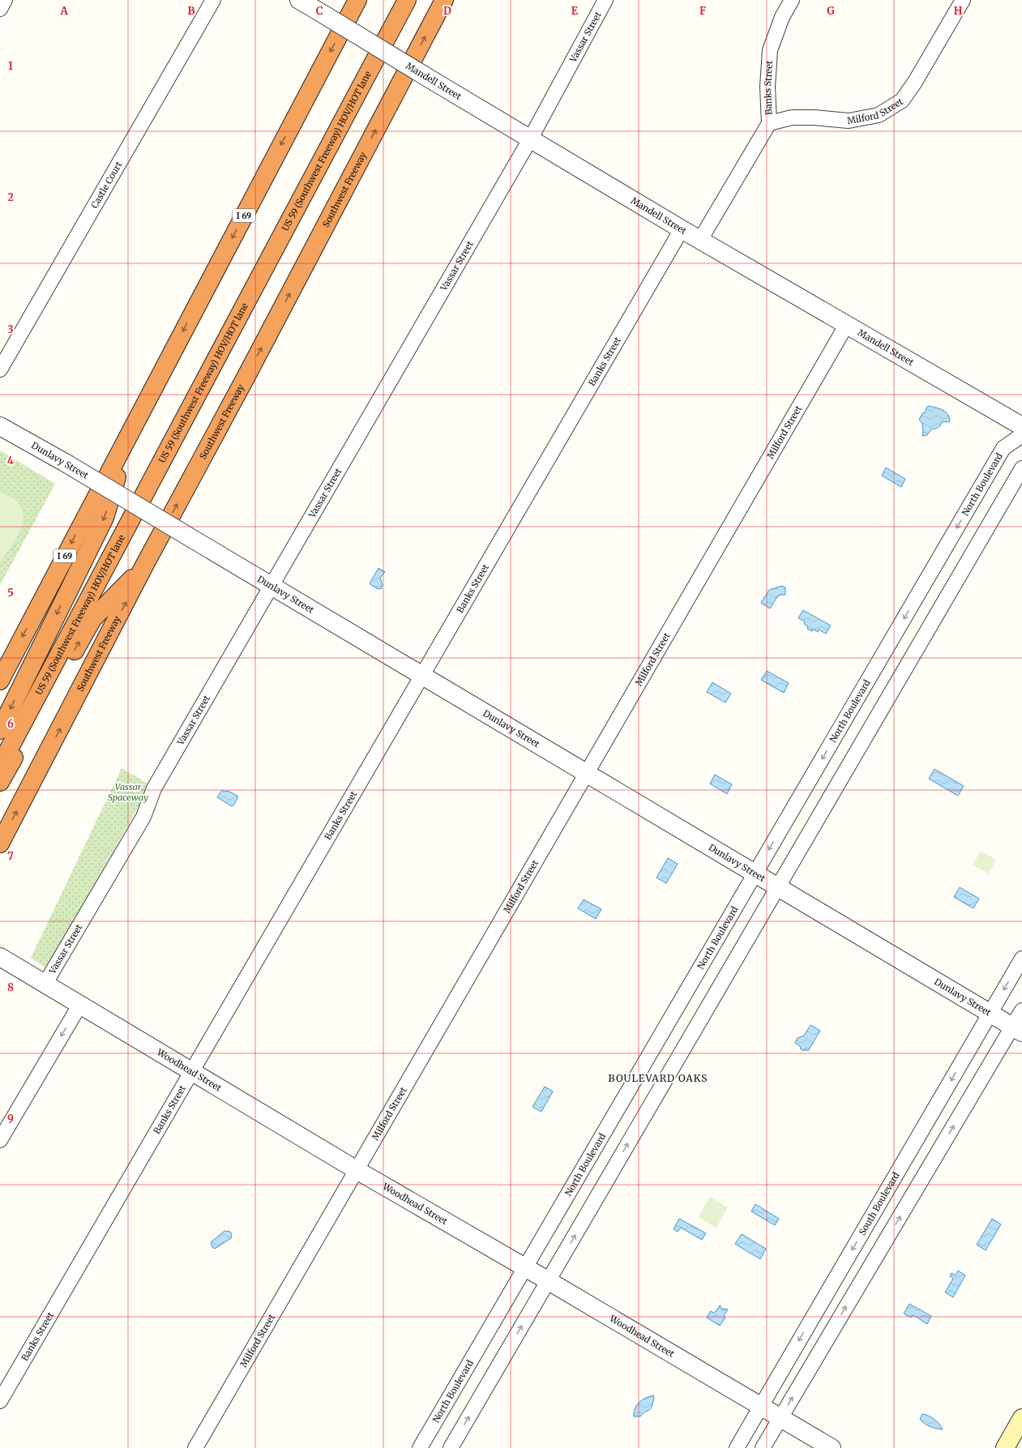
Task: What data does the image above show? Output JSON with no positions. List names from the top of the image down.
{
  "streets": {
    "highway": ["US 59 (Southwest Freeway) HOV/HOT lane", "Southwest Freeway", "I 69"],
    "street": [
      "Vassar Street",
      "Mandell Street",
      "Banks Street",
      "Milford Street",
      "Castle Court",
      "Dunlavy Street",
      "North Boulevard",
      "Woodhead Street",
      "South Boulevard"
    ]
  },
  "crossings": [
    ["Vassar Street", "Mandell Street"],
    ["Vassar Street", "Dunlavy Street"],
    ["Vassar Street", "Woodhead Street"],
    ["Mandell Street", "Banks Street"],
    ["Mandell Street", "Milford Street"],
    ["Banks Street", "Milford Street"],
    ["Banks Street", "Dunlavy Street"],
    ["Banks Street", "Woodhead Street"],
    ["Milford Street", "Dunlavy Street"],
    ["Milford Street", "Woodhead Street"],
    ["Dunlavy Street", "North Boulevard"],
    ["Dunlavy Street", "South Boulevard"],
    ["North Boulevard", "Woodhead Street"],
    ["Woodhead Street", "South Boulevard"]
  ],
  "districts": ["BOULEVARD OAKS"],
  "parks": ["Vassar Spaceway"],
  "grid": {
    "columns": [
      "A",
      "B",
      "C",
      "D",
      "E",
      "F",
      "G",
      "H"
    ],
    "rows": [
      "1",
      "2",
      "3",
      "4",
      "5",
      "6",
      "7",
      "8",
      "9"
    ]
  }
}
